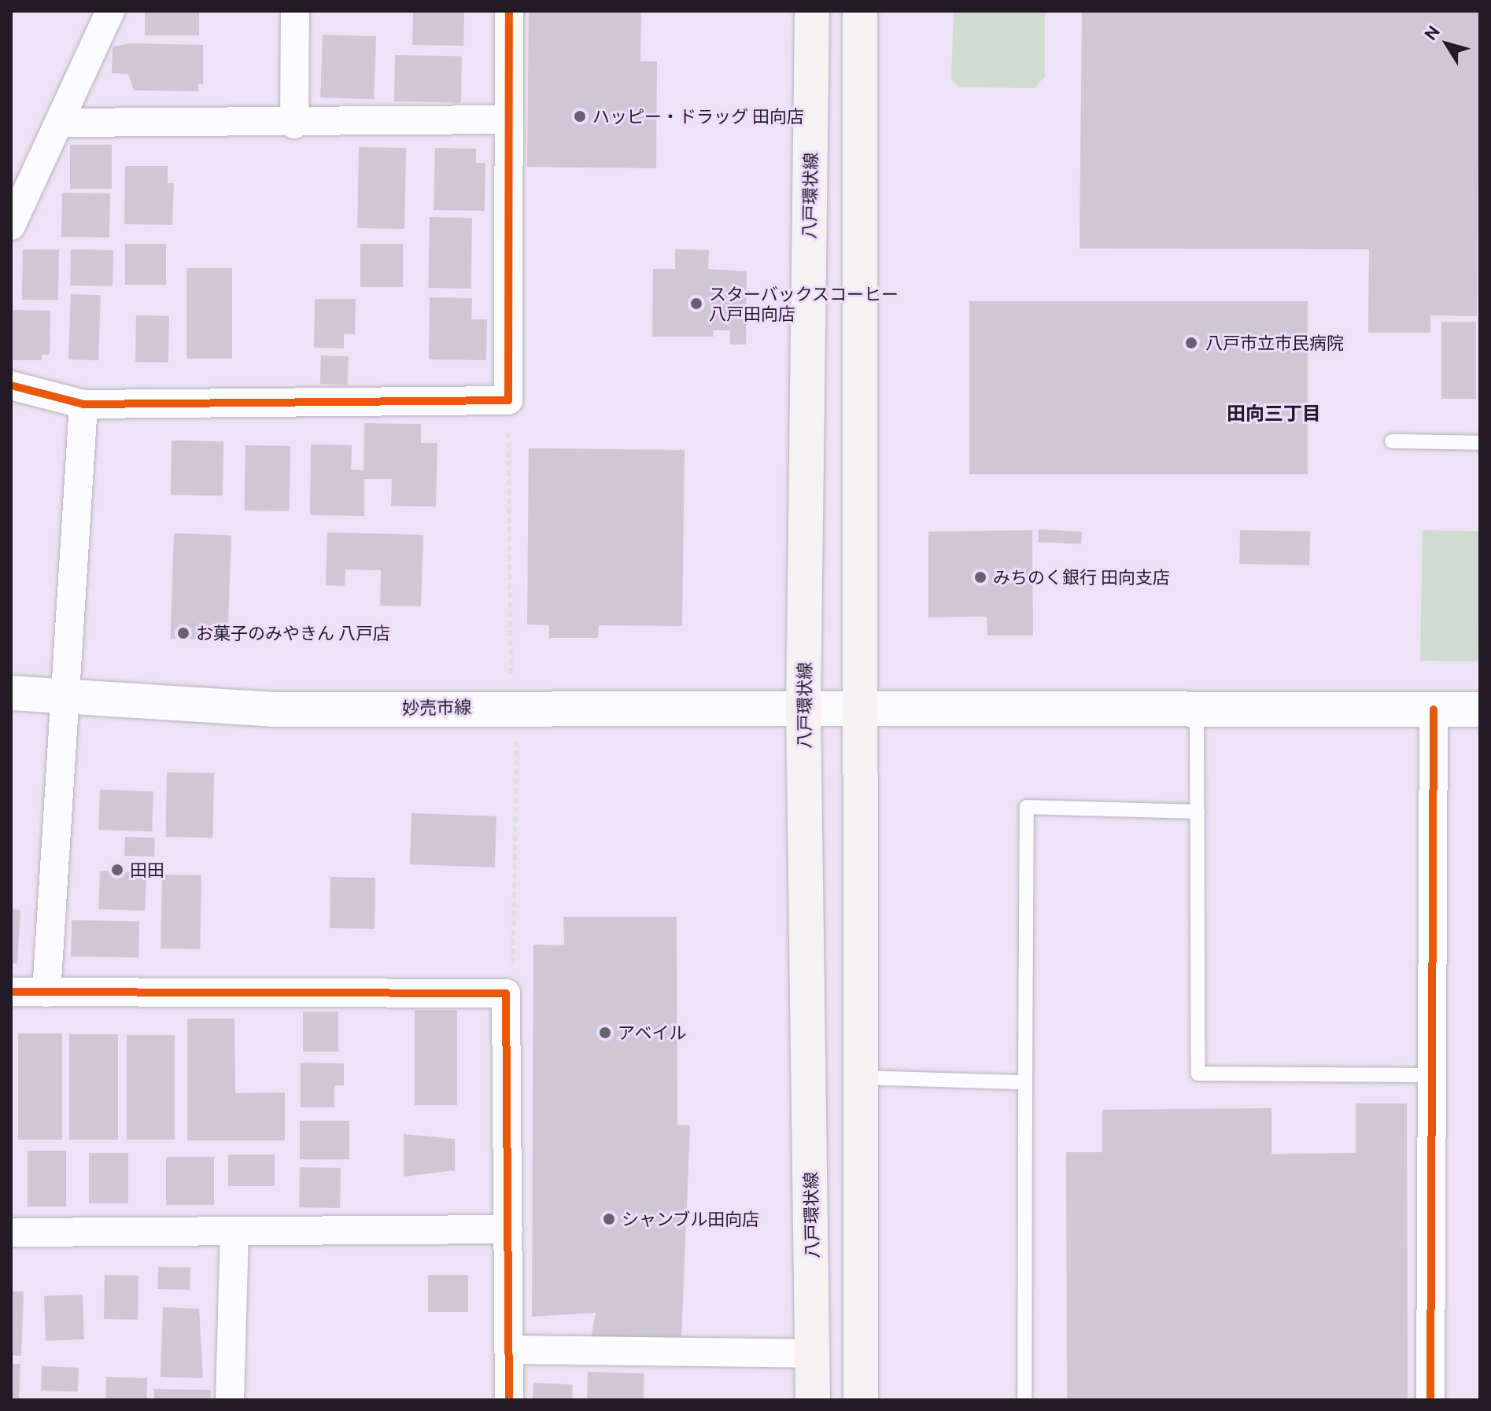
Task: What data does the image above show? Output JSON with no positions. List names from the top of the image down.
{
  "streets": {
    "main road": ["八戸環状線", "妙売市線"]
  },
  "crossings": [
    ["八戸環状線", "妙売市線"]
  ],
  "districts": ["田向三丁目"],
  "places": [
    "ハッピー・ドラッグ 田向店",
    "スターバックスコーヒー 八戸田向店",
    "八戸市立市民病院",
    "みちのく銀行 田向支店",
    "お菓子のみやきん 八戸店",
    "田田",
    "アベイル",
    "シャンブル田向店"
  ],
  "north": "top left"
}
